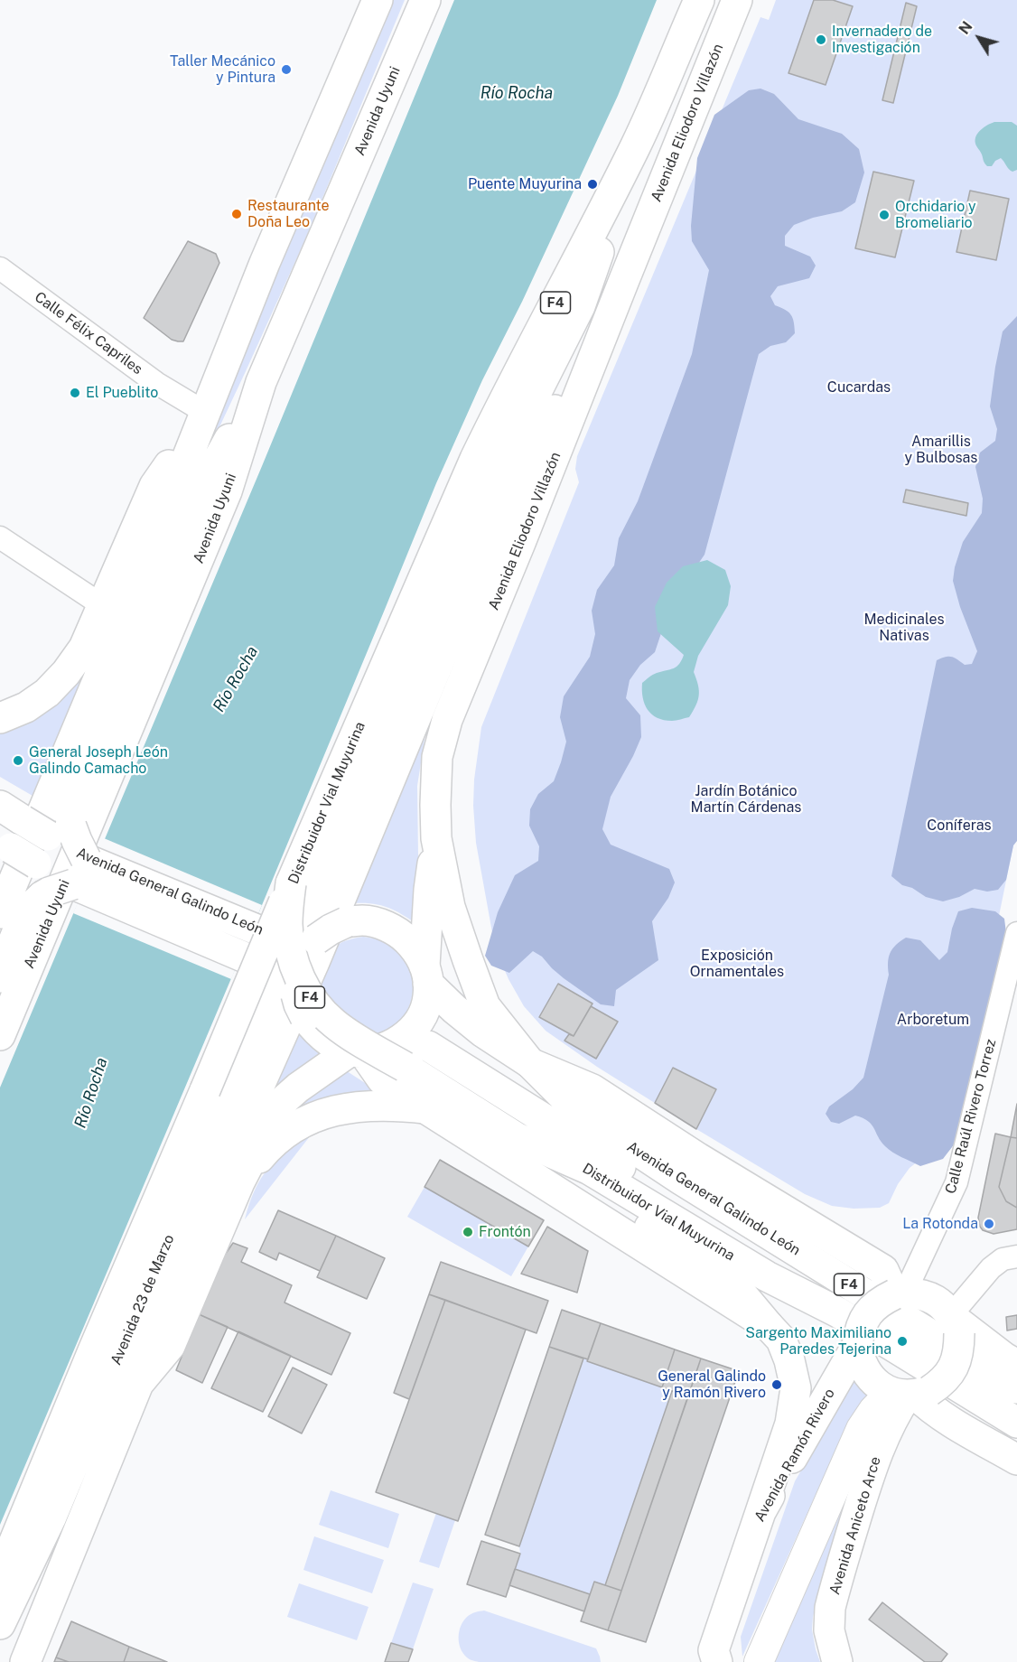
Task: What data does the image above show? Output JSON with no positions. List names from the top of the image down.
{
  "streets": {
    "main road": [
      "Avenida Uyuni",
      "Avenida Eliodoro Villazón",
      "F4",
      "Distribuidor Vial Muyurina",
      "Avenida General Galindo León",
      "Avenida 23 de Marzo",
      "Avenida Ramón Rivero",
      "Avenida Aniceto Arce"
    ],
    "street": ["Calle Félix Capriles", "Calle Raúl Rivero Torrez"]
  },
  "crossings": [
    ["Avenida Eliodoro Villazón", "Avenida General Galindo León"],
    ["F4", "Distribuidor Vial Muyurina"],
    ["F4", "Avenida 23 de Marzo"],
    ["Distribuidor Vial Muyurina", "Avenida 23 de Marzo"],
    ["Avenida General Galindo León", "Avenida 23 de Marzo"],
    ["Calle Raúl Rivero Torrez", "Avenida Ramón Rivero"],
    ["Calle Raúl Rivero Torrez", "Avenida Aniceto Arce"],
    ["Avenida Ramón Rivero", "Avenida Aniceto Arce"]
  ],
  "water": ["Río Rocha"],
  "parks": [
    "Cucardas",
    "Amarillis y Bulbosas",
    "Medicinales Nativas",
    "Jardín Botánico Martín Cárdenas",
    "Coníferas",
    "Exposición Ornamentales",
    "Arboretum"
  ],
  "places": [
    "Invernadero de Investigación",
    "Taller Mecánico y Pintura",
    "Puente Muyurina",
    "Restaurante Doña Leo",
    "Orchidario y Bromeliario",
    "El Pueblito",
    "General Joseph León Galindo Camacho",
    "La Rotonda",
    "Frontón",
    "Sargento Maximiliano Paredes Tejerina",
    "General Galindo y Ramón Rivero"
  ],
  "north": "top left"
}
